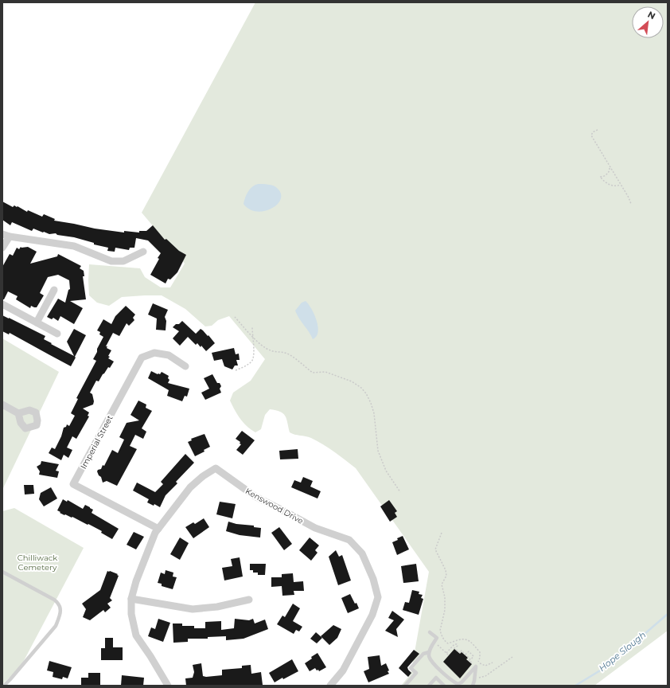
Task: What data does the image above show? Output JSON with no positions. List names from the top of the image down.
{
  "streets": {
    "street": ["Imperial Street", "Kenswood Drive"]
  },
  "crossings": [
    ["Imperial Street", "Kenswood Drive"]
  ],
  "water": ["Hope Slough"],
  "parks": ["Chilliwack Cemetery"],
  "north": "top right"
}
